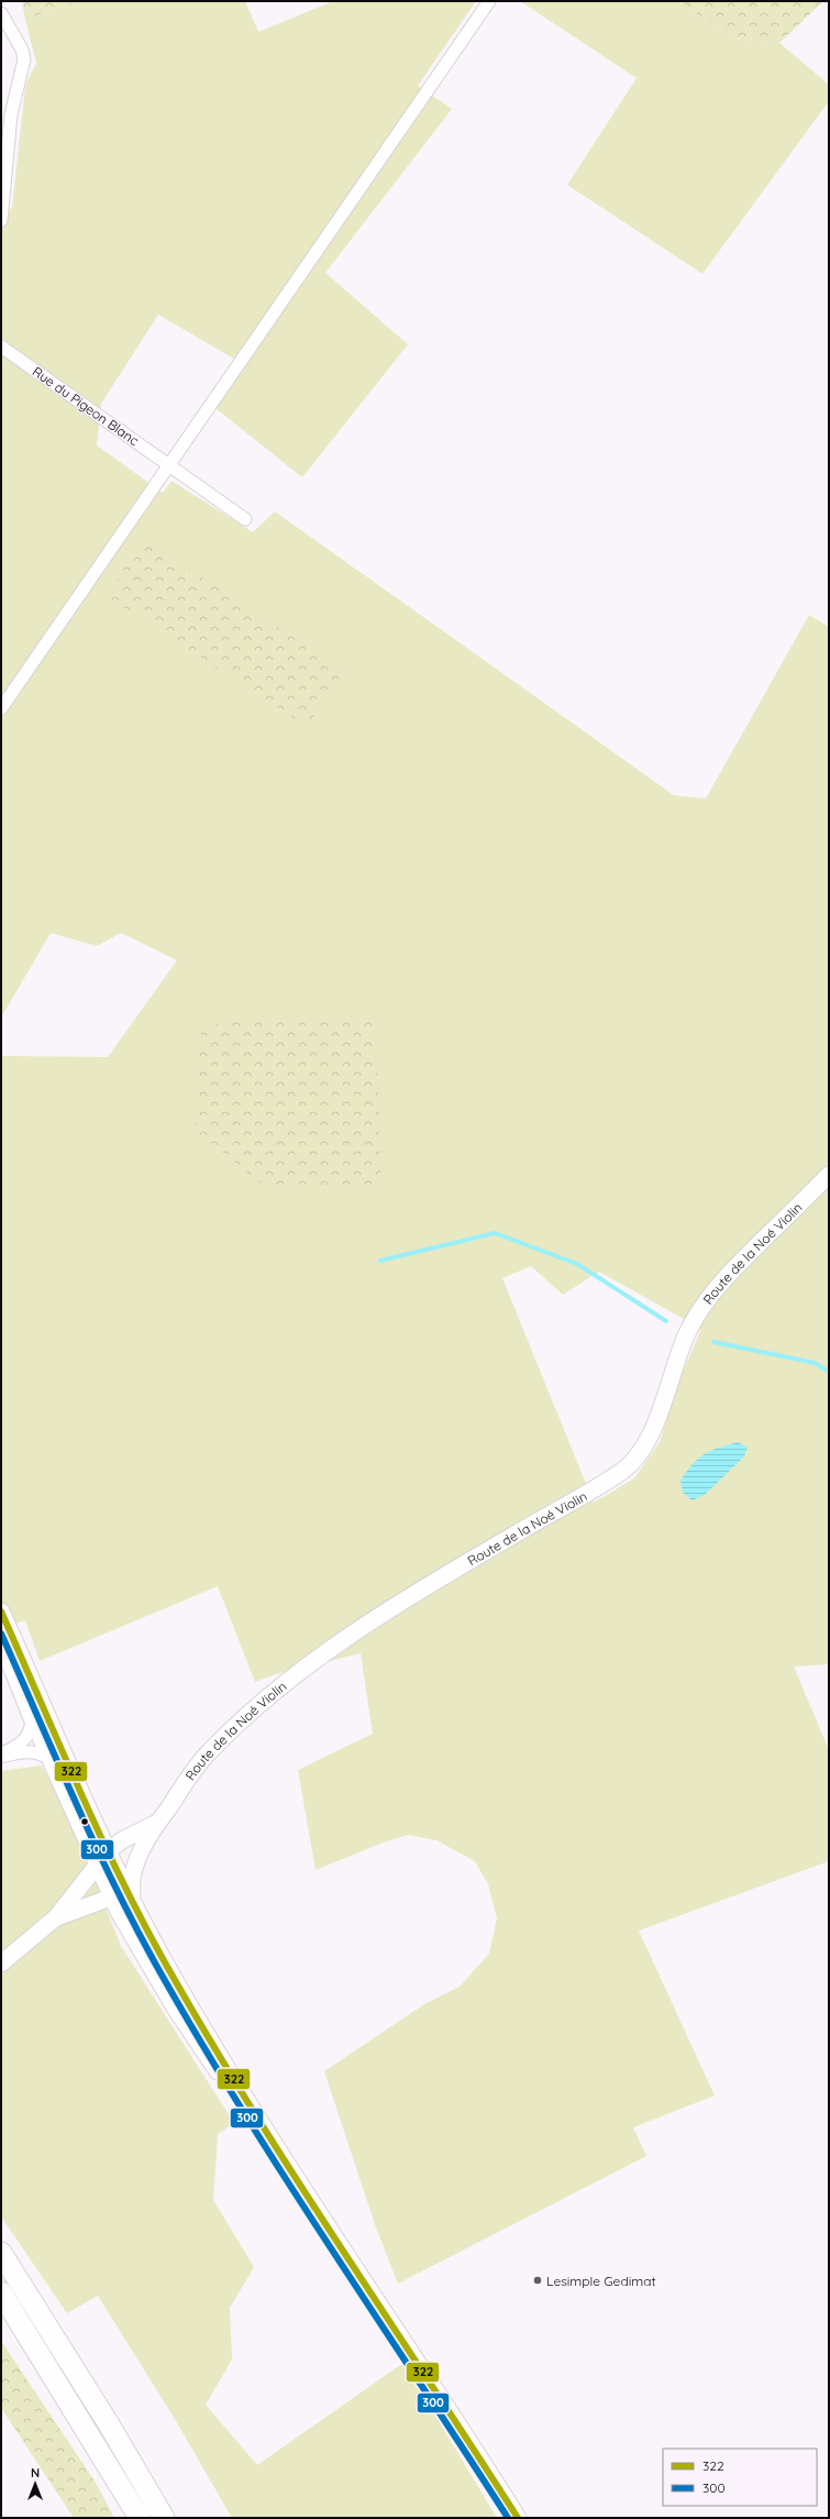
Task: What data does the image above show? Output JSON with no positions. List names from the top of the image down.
{
  "streets": {
    "main road": ["Route de la Noé Violin"],
    "street": ["Rue du Pigeon Blanc"]
  },
  "places": ["Lesimple Gedimat"],
  "lines": ["transit line 322", "transit line 300"],
  "legend": ["322", "300"],
  "north": "top"
}
